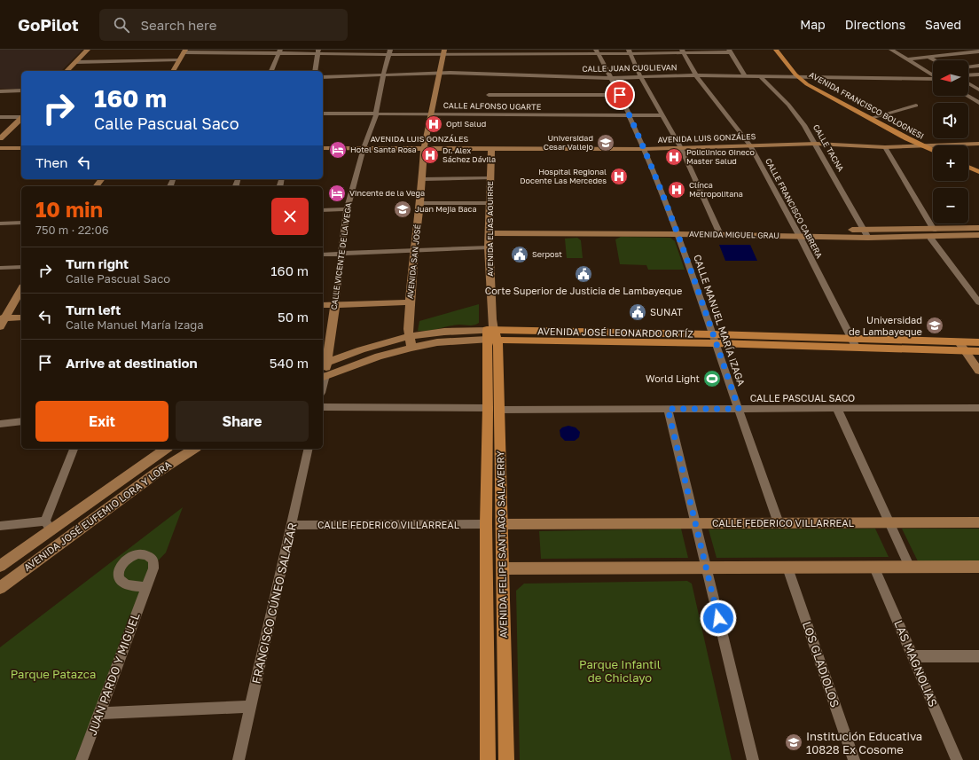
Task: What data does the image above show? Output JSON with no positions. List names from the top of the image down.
{
  "streets": {
    "main road": [
      "AVENIDA FRANCISCO BOLOGNESI",
      "AVENIDA LUIS GONZÁLES",
      "AVENIDA ELIAS AGUIRRE",
      "AVENIDA MIGUEL GRAU",
      "CALLE VICENTE DE LA VEGA",
      "AVENIDA SAN JOSÉ",
      "AVENIDA JOSÉ LEONARDO ORTÍZ",
      "AVENIDA JOSÉ EUFEMIO LORA Y LORA",
      "CALLE FEDERICO VILLARREAL",
      "AVENIDA FELIPE SANTIAGO SALAVERRY"
    ],
    "street": [
      "CALLE JUAN CUGLIEVAN",
      "CALLE ALFONSO UGARTE",
      "CALLE TACNA",
      "CALLE FRANCISCO CABRERA",
      "CALLE MANUEL MARÍA IZAGA",
      "CALLE PASCUAL SACO",
      "FRANCISCO CÚNEO SALAZAR",
      "LAS MAGNOLIAS",
      "LOS GLADIOLOS",
      "JUAN PARDO Y MIGUEL"
    ]
  },
  "crossings": [
    ["CALLE JUAN CUGLIEVAN", "AVENIDA FRANCISCO BOLOGNESI"],
    ["CALLE JUAN CUGLIEVAN", "CALLE TACNA"],
    ["CALLE JUAN CUGLIEVAN", "CALLE FRANCISCO CABRERA"],
    ["CALLE JUAN CUGLIEVAN", "CALLE VICENTE DE LA VEGA"],
    ["CALLE JUAN CUGLIEVAN", "AVENIDA SAN JOSÉ"],
    ["CALLE JUAN CUGLIEVAN", "CALLE MANUEL MARÍA IZAGA"],
    ["AVENIDA FRANCISCO BOLOGNESI", "AVENIDA LUIS GONZÁLES"],
    ["CALLE ALFONSO UGARTE", "CALLE VICENTE DE LA VEGA"],
    ["CALLE ALFONSO UGARTE", "AVENIDA SAN JOSÉ"],
    ["CALLE ALFONSO UGARTE", "CALLE MANUEL MARÍA IZAGA"],
    ["AVENIDA LUIS GONZÁLES", "CALLE TACNA"],
    ["AVENIDA LUIS GONZÁLES", "CALLE FRANCISCO CABRERA"],
    ["AVENIDA LUIS GONZÁLES", "AVENIDA ELIAS AGUIRRE"],
    ["AVENIDA LUIS GONZÁLES", "CALLE VICENTE DE LA VEGA"],
    ["AVENIDA LUIS GONZÁLES", "AVENIDA SAN JOSÉ"],
    ["AVENIDA LUIS GONZÁLES", "CALLE MANUEL MARÍA IZAGA"],
    ["CALLE TACNA", "AVENIDA MIGUEL GRAU"],
    ["CALLE FRANCISCO CABRERA", "AVENIDA MIGUEL GRAU"],
    ["CALLE FRANCISCO CABRERA", "AVENIDA JOSÉ LEONARDO ORTÍZ"],
    ["AVENIDA ELIAS AGUIRRE", "AVENIDA MIGUEL GRAU"],
    ["AVENIDA ELIAS AGUIRRE", "AVENIDA JOSÉ LEONARDO ORTÍZ"],
    ["AVENIDA ELIAS AGUIRRE", "AVENIDA FELIPE SANTIAGO SALAVERRY"],
    ["AVENIDA MIGUEL GRAU", "CALLE MANUEL MARÍA IZAGA"],
    ["CALLE MANUEL MARÍA IZAGA", "AVENIDA JOSÉ LEONARDO ORTÍZ"],
    ["CALLE MANUEL MARÍA IZAGA", "CALLE PASCUAL SACO"],
    ["CALLE MANUEL MARÍA IZAGA", "CALLE FEDERICO VILLARREAL"],
    ["AVENIDA JOSÉ LEONARDO ORTÍZ", "AVENIDA FELIPE SANTIAGO SALAVERRY"],
    ["CALLE PASCUAL SACO", "AVENIDA FELIPE SANTIAGO SALAVERRY"],
    ["CALLE FEDERICO VILLARREAL", "AVENIDA FELIPE SANTIAGO SALAVERRY"],
    ["CALLE FEDERICO VILLARREAL", "FRANCISCO CÚNEO SALAZAR"]
  ],
  "parks": ["Parque Infantil de Chiclayo", "Parque Patazca"],
  "places": {
    "hospital": [
      "Opti Salud",
      "Dr. Alex Sáchez Dávila",
      "Policlinico Gineco Master Salud",
      "Hospital Regional Docente Las Mercedes",
      "Clínca Metropolitana"
    ],
    "school or university": [
      "Universidad Cesar Vallejo",
      "Juan Mejia Baca",
      "Universidad de Lambayeque",
      "Institución Educativa 10828 Ex Cosome"
    ],
    "hotel": ["Hotel Santa Rosa", "Vincente de la Vega"],
    "public building": ["Serpost", "Corte Superior de Justicia de Lambayeque", "SUNAT"],
    "sports": ["World Light"]
  },
  "north": "left",
  "page": {
    "header": "GoPilot",
    "search": "Search here",
    "nav": ["Map", "Directions", "Saved"],
    "map_buttons": ["+", "−"],
    "turn": ["160 m", "Calle Pascual Saco"],
    "then": "Then",
    "heading": ["10 min", "750 m · 22:06"],
    "list": [
      {
        "name": "Turn right",
        "note": "Calle Pascual Saco",
        "value": "160 m"
      },
      {
        "name": "Turn left",
        "note": "Calle Manuel María Izaga",
        "value": "50 m"
      },
      {
        "name": "Arrive at destination",
        "value": "540 m"
      }
    ],
    "buttons": ["Exit", "Share"]
  }
}
